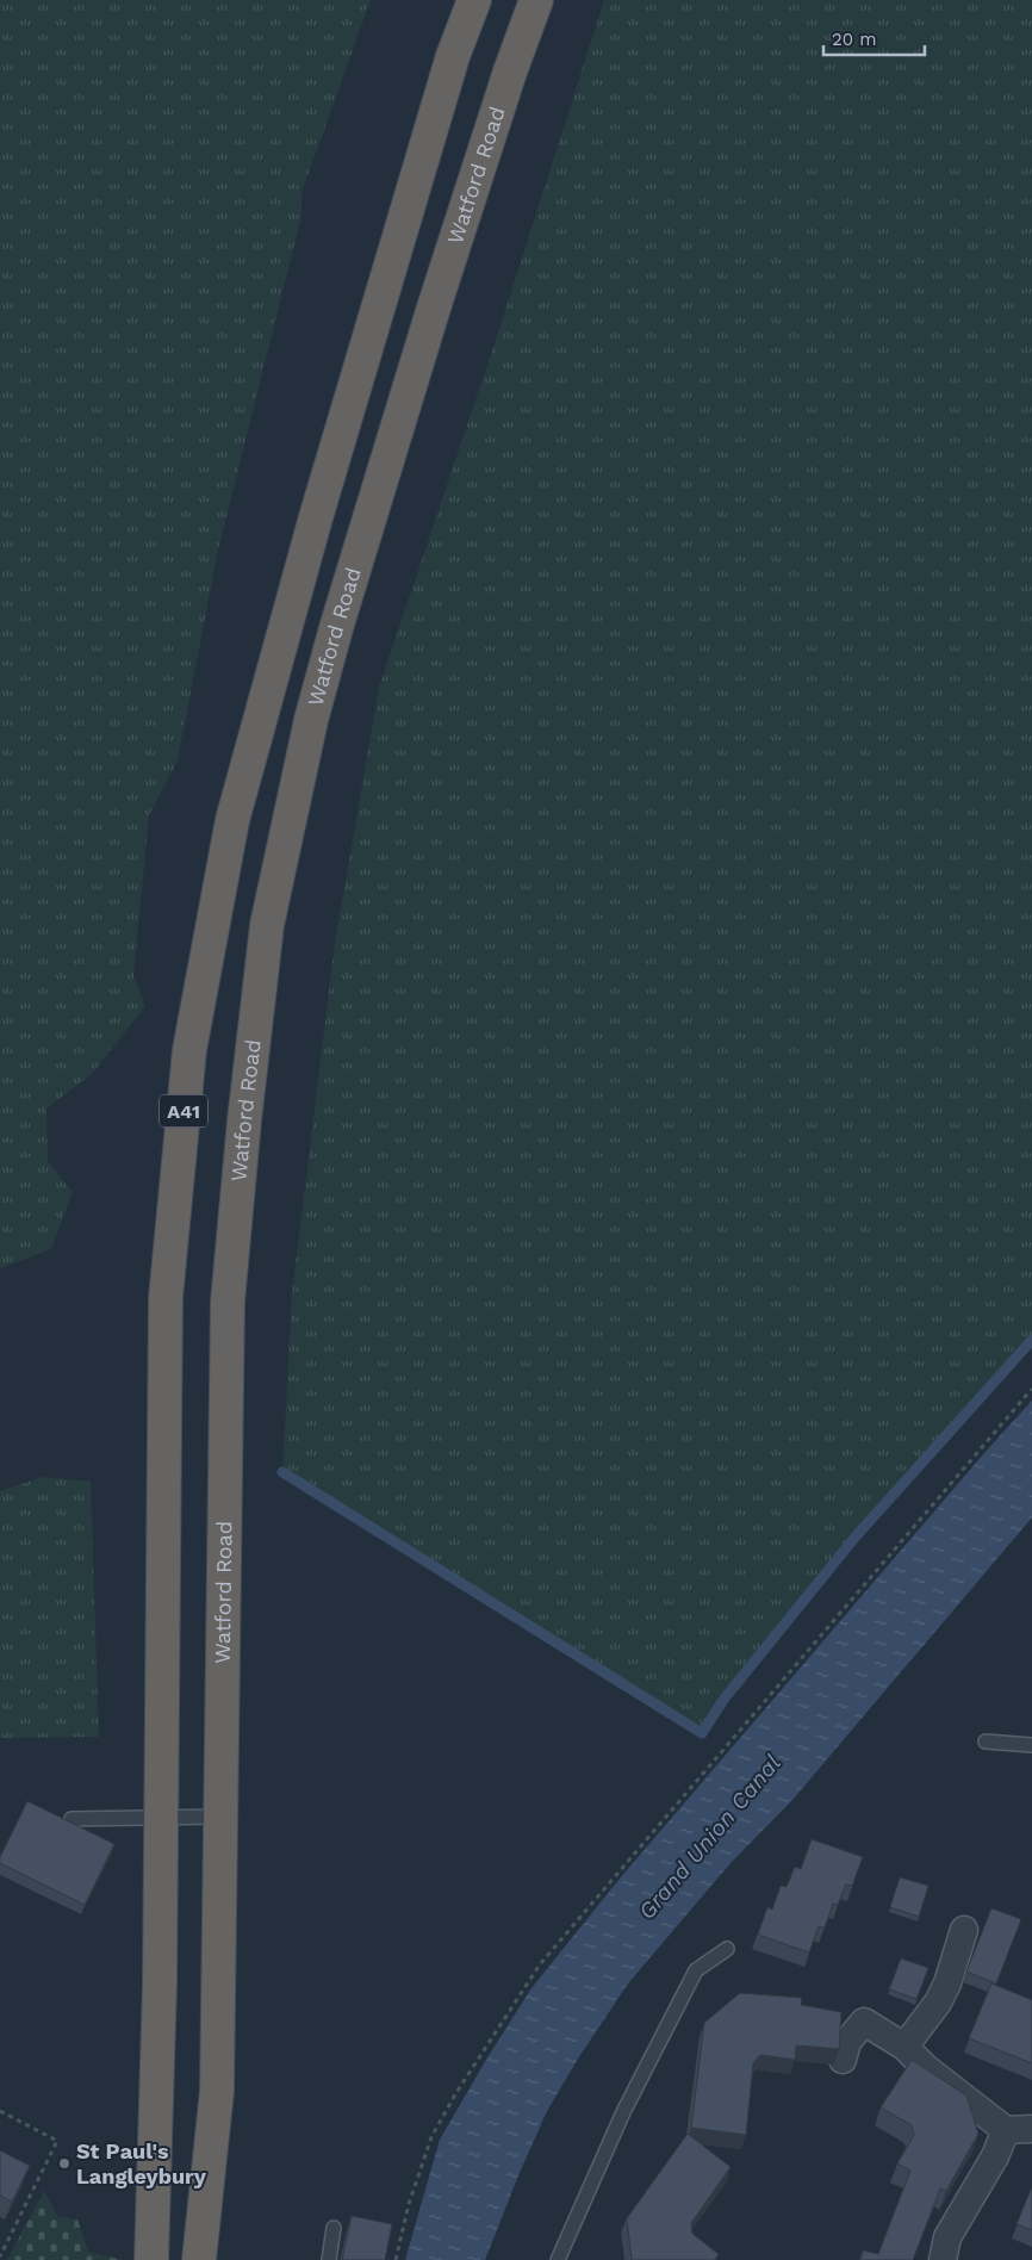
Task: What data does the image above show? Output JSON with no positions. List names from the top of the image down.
{
  "streets": {
    "highway": ["Watford Road", "A41"]
  },
  "water": ["Grand Union Canal"],
  "places": ["St Paul's Langleybury"],
  "scale_bar": "20 m"
}
